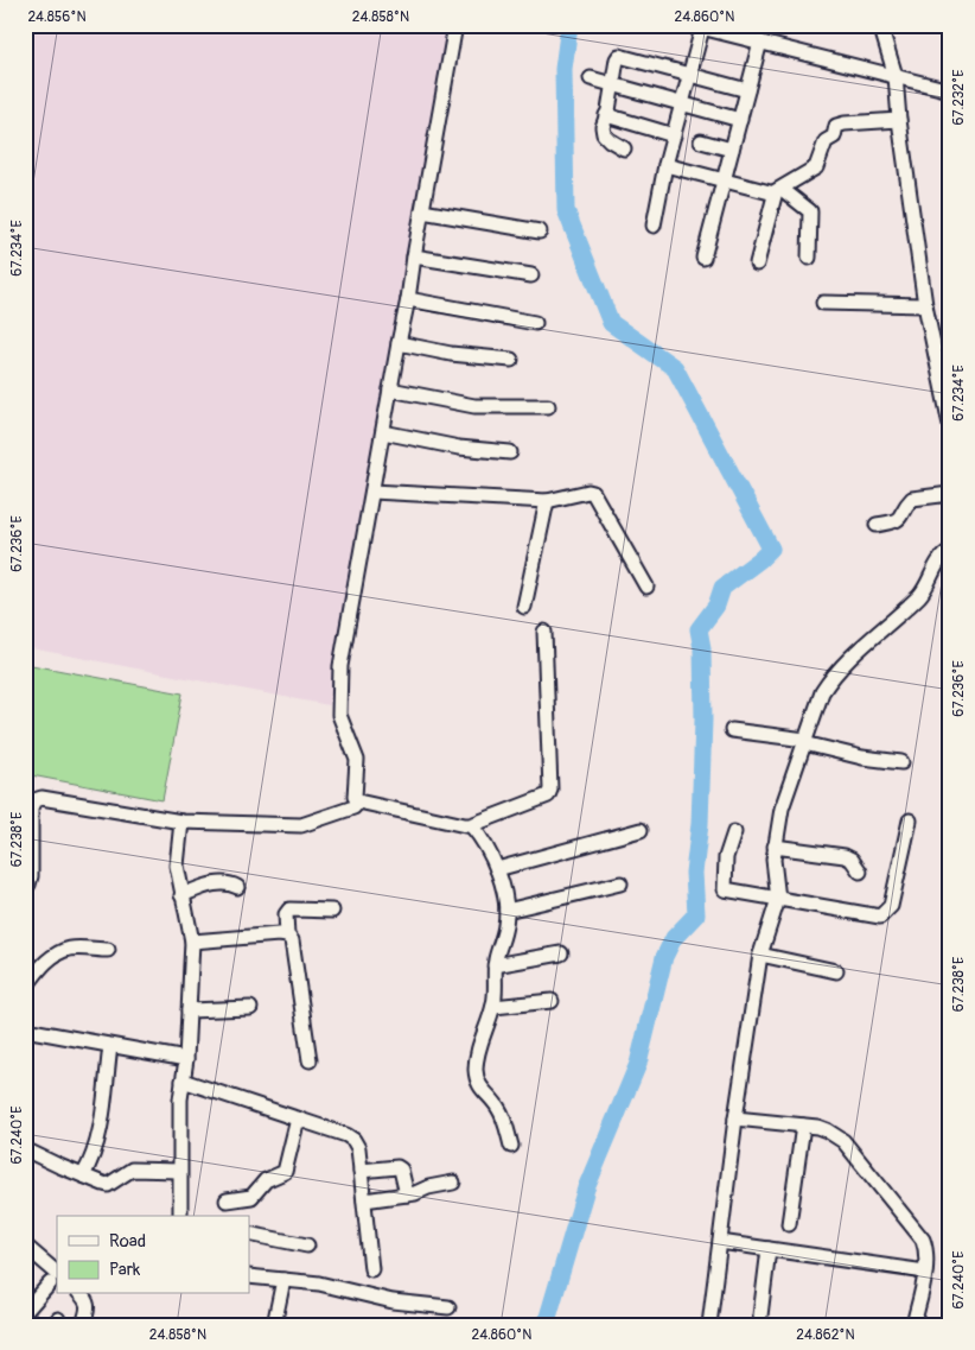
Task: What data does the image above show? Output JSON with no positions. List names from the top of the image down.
{
  "legend": ["Road", "Park"],
  "coordinates": [
    "24.856°N",
    "24.858°N",
    "24.860°N",
    "67.232°E",
    "67.234°E",
    "67.236°E",
    "67.238°E",
    "67.240°E",
    "24.862°N"
  ]
}
